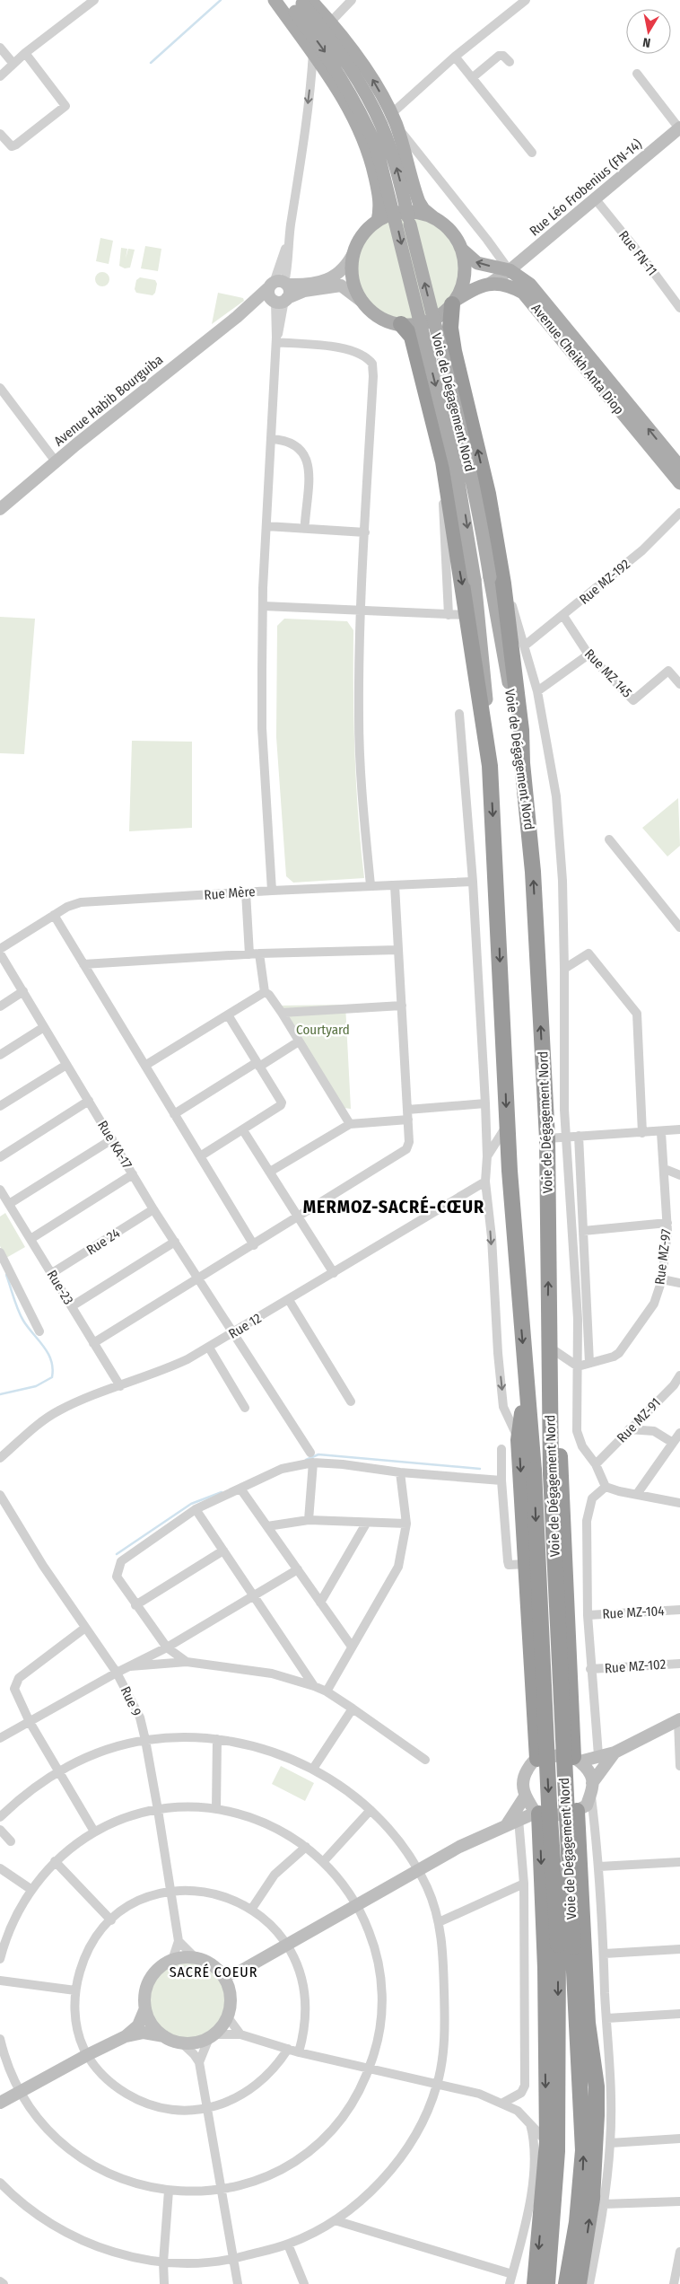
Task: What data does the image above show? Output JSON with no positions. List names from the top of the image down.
{
  "streets": {
    "highway": ["Voie de Dégagement Nord"],
    "main road": ["Avenue Cheikh Anta Diop"],
    "street": [
      "Rue Léo Frobenius (FN-14)",
      "Rue FN-11",
      "Avenue Habib Bourguiba",
      "Rue MZ-192",
      "Rue MZ 145",
      "Rue Mère",
      "Rue KA-17",
      "Rue 24",
      "Rue MZ-97",
      "Rue-23",
      "Rue 12",
      "Rue MZ-91",
      "Rue MZ-104",
      "Rue MZ-102",
      "Rue 9"
    ]
  },
  "crossings": [
    ["Rue Léo Frobenius (FN-14)", "Rue FN-11"],
    ["Rue Léo Frobenius (FN-14)", "Avenue Cheikh Anta Diop"],
    ["Avenue Cheikh Anta Diop", "Voie de Dégagement Nord"],
    ["Rue MZ-192", "Rue MZ 145"],
    ["Rue KA-17", "Rue 24"],
    ["Rue KA-17", "Rue 12"],
    ["Rue 24", "Rue-23"],
    ["Rue-23", "Rue 12"]
  ],
  "districts": ["MERMOZ-SACRÉ-CŒUR", "SACRÉ COEUR"],
  "parks": ["Courtyard"],
  "north": "bottom"
}
